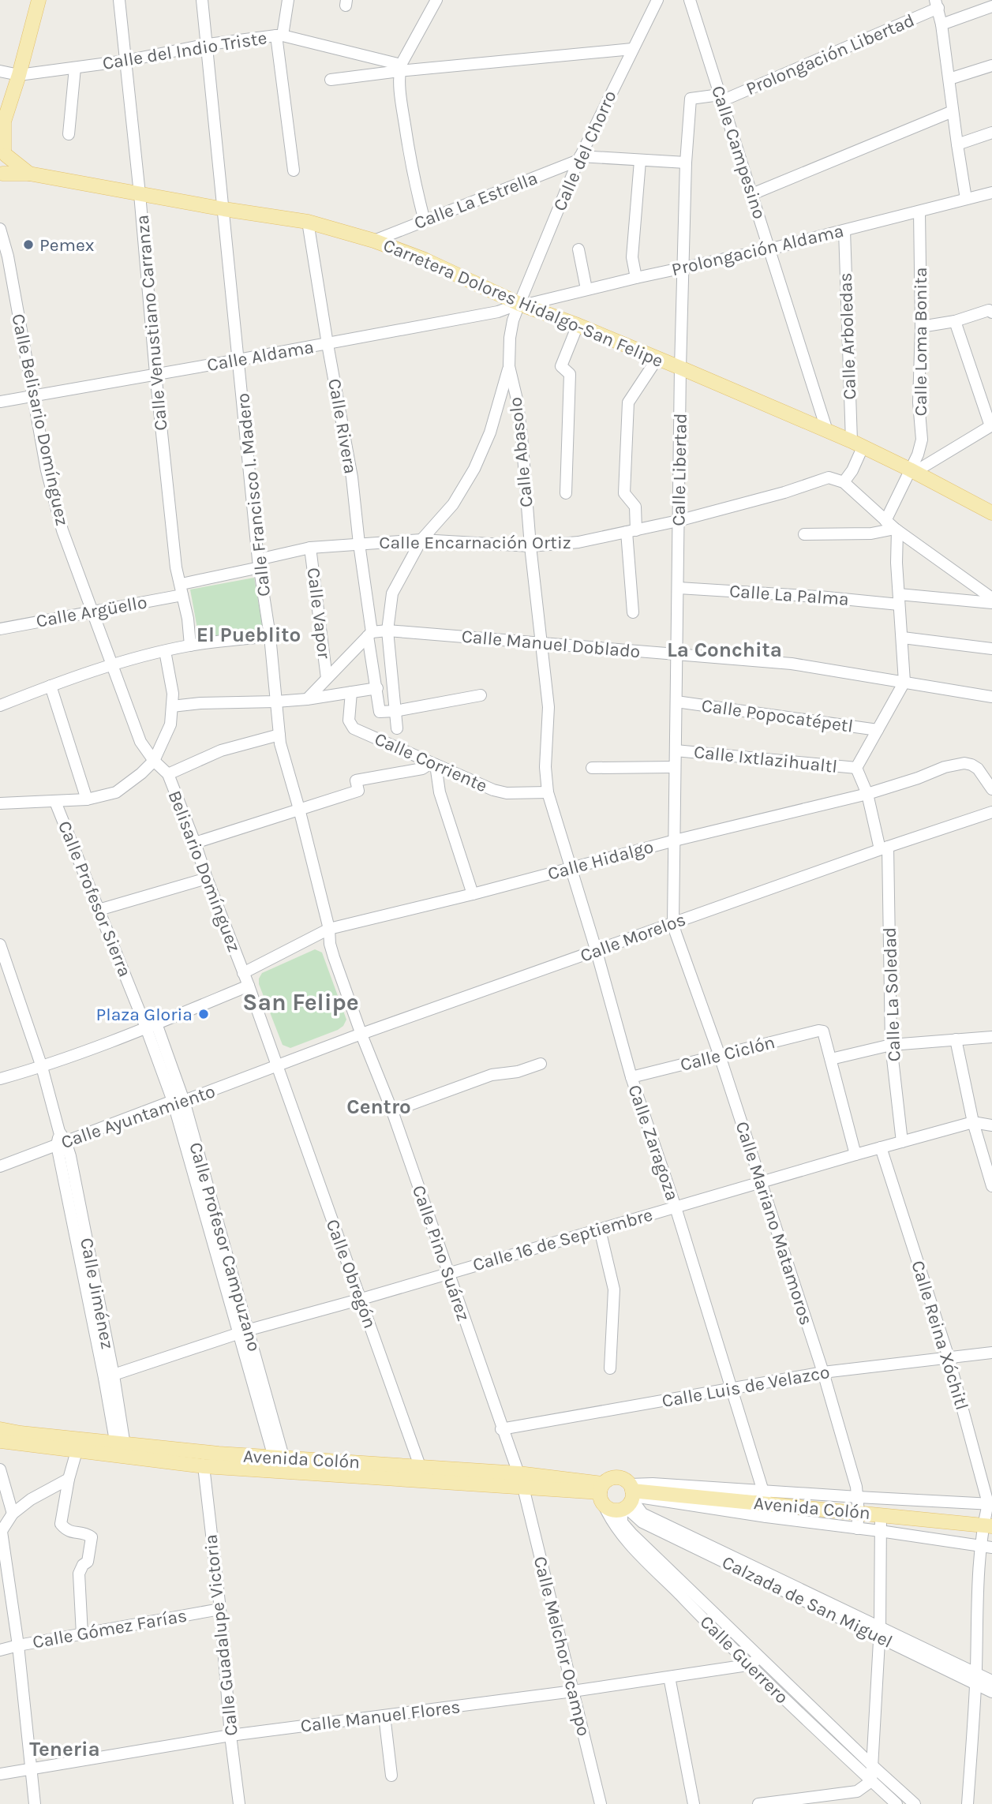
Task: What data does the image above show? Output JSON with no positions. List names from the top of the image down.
{
  "streets": {
    "main road": ["Carretera Dolores Hidalgo-San Felipe", "Avenida Colón"],
    "street": [
      "Calle del Indio Triste",
      "Prolongación Libertad",
      "Calle del Chorro",
      "Calle Campesino",
      "Calle La Estrella",
      "Prolongación Aldama",
      "Calle Venustiano Carranza",
      "Calle Arboledas",
      "Calle Loma Bonita",
      "Calle Aldama",
      "Calle Belisario Domínguez",
      "Calle Rivera",
      "Calle Abasolo",
      "Calle Libertad",
      "Calle Francisco I. Madero",
      "Calle Encarnación Ortiz",
      "Calle La Palma",
      "Calle Argüello",
      "Calle Vapor",
      "Calle Manuel Doblado",
      "Calle Popocatépetl",
      "Calle Ixtlazihualtl",
      "Calle Corriente",
      "Calle Hidalgo",
      "Belisario Domínguez",
      "Calle Profesor Sierra",
      "Calle Morelos",
      "Calle La Soledad",
      "Calle Ciclón",
      "Calle Ayuntamiento",
      "Calle Zaragoza",
      "Calle Mariano Matamoros",
      "Calle 16 de Septiembre",
      "Calle Profesor Campuzano",
      "Calle Pino Suárez",
      "Calle Obregón",
      "Calle Jiménez",
      "Calle Reina Xóchitl",
      "Calle Luis de Velazco",
      "Calzada de San Miguel",
      "Calle Gómez Farías",
      "Calle Guadalupe Victoria",
      "Calle Melchor Ocampo",
      "Calle Guerrero",
      "Calle Manuel Flores"
    ]
  },
  "crossings": [
    ["Calle del Indio Triste", "Calle del Chorro"],
    ["Calle del Indio Triste", "Calle Venustiano Carranza"],
    ["Calle del Indio Triste", "Calle Francisco I. Madero"],
    ["Prolongación Libertad", "Calle Campesino"],
    ["Prolongación Libertad", "Calle Libertad"],
    ["Calle del Chorro", "Calle La Estrella"],
    ["Calle del Chorro", "Prolongación Aldama"],
    ["Calle del Chorro", "Carretera Dolores Hidalgo-San Felipe"],
    ["Calle del Chorro", "Calle Aldama"],
    ["Calle del Chorro", "Calle Abasolo"],
    ["Calle Campesino", "Prolongación Aldama"],
    ["Calle Campesino", "Carretera Dolores Hidalgo-San Felipe"],
    ["Calle La Estrella", "Carretera Dolores Hidalgo-San Felipe"],
    ["Calle La Estrella", "Calle Libertad"],
    ["Prolongación Aldama", "Carretera Dolores Hidalgo-San Felipe"],
    ["Prolongación Aldama", "Calle Arboledas"],
    ["Prolongación Aldama", "Calle Loma Bonita"],
    ["Prolongación Aldama", "Calle Aldama"],
    ["Prolongación Aldama", "Calle Abasolo"],
    ["Prolongación Aldama", "Calle Libertad"],
    ["Carretera Dolores Hidalgo-San Felipe", "Calle Venustiano Carranza"],
    ["Carretera Dolores Hidalgo-San Felipe", "Calle Arboledas"],
    ["Carretera Dolores Hidalgo-San Felipe", "Calle Loma Bonita"],
    ["Carretera Dolores Hidalgo-San Felipe", "Calle Aldama"],
    ["Carretera Dolores Hidalgo-San Felipe", "Calle Rivera"],
    ["Carretera Dolores Hidalgo-San Felipe", "Calle Abasolo"],
    ["Carretera Dolores Hidalgo-San Felipe", "Calle Libertad"],
    ["Carretera Dolores Hidalgo-San Felipe", "Calle Francisco I. Madero"],
    ["Calle Venustiano Carranza", "Calle Aldama"],
    ["Calle Venustiano Carranza", "Calle Argüello"],
    ["Calle Aldama", "Calle Belisario Domínguez"],
    ["Calle Aldama", "Calle Rivera"],
    ["Calle Aldama", "Calle Abasolo"],
    ["Calle Aldama", "Calle Francisco I. Madero"],
    ["Calle Belisario Domínguez", "Calle Argüello"],
    ["Calle Belisario Domínguez", "Belisario Domínguez"],
    ["Calle Rivera", "Calle Encarnación Ortiz"],
    ["Calle Rivera", "Calle Manuel Doblado"],
    ["Calle Rivera", "Calle Corriente"],
    ["Calle Abasolo", "Calle Encarnación Ortiz"],
    ["Calle Abasolo", "Calle Manuel Doblado"],
    ["Calle Abasolo", "Calle Zaragoza"],
    ["Calle Libertad", "Calle Encarnación Ortiz"],
    ["Calle Libertad", "Calle La Palma"],
    ["Calle Libertad", "Calle Manuel Doblado"],
    ["Calle Libertad", "Calle Popocatépetl"],
    ["Calle Libertad", "Calle Ixtlazihualtl"],
    ["Calle Libertad", "Calle Hidalgo"],
    ["Calle Libertad", "Calle Morelos"],
    ["Calle Libertad", "Calle Mariano Matamoros"],
    ["Calle Francisco I. Madero", "Calle Encarnación Ortiz"],
    ["Calle Francisco I. Madero", "Calle Argüello"],
    ["Calle Francisco I. Madero", "Calle Hidalgo"],
    ["Calle Francisco I. Madero", "Belisario Domínguez"],
    ["Calle Francisco I. Madero", "Calle Morelos"],
    ["Calle Francisco I. Madero", "Calle Pino Suárez"],
    ["Calle Encarnación Ortiz", "Calle Argüello"],
    ["Calle Encarnación Ortiz", "Calle Vapor"],
    ["Calle Ixtlazihualtl", "Calle La Soledad"],
    ["Calle Corriente", "Calle Zaragoza"],
    ["Calle Hidalgo", "Belisario Domínguez"],
    ["Calle Hidalgo", "Calle La Soledad"],
    ["Calle Hidalgo", "Calle Zaragoza"],
    ["Belisario Domínguez", "Calle Morelos"],
    ["Belisario Domínguez", "Calle Ayuntamiento"],
    ["Belisario Domínguez", "Calle Obregón"],
    ["Calle Profesor Sierra", "Calle Profesor Campuzano"],
    ["Calle Morelos", "Calle La Soledad"],
    ["Calle Morelos", "Calle Ayuntamiento"],
    ["Calle Morelos", "Calle Zaragoza"],
    ["Calle Morelos", "Calle Mariano Matamoros"],
    ["Calle Morelos", "Calle Pino Suárez"],
    ["Calle Morelos", "Calle Obregón"],
    ["Calle La Soledad", "Calle 16 de Septiembre"],
    ["Calle Ciclón", "Calle Zaragoza"],
    ["Calle Ciclón", "Calle Mariano Matamoros"],
    ["Calle Ayuntamiento", "Calle Profesor Campuzano"],
    ["Calle Ayuntamiento", "Calle Obregón"],
    ["Calle Ayuntamiento", "Calle Jiménez"],
    ["Calle Zaragoza", "Calle 16 de Septiembre"],
    ["Calle Zaragoza", "Calle Luis de Velazco"],
    ["Calle Zaragoza", "Avenida Colón"],
    ["Calle Mariano Matamoros", "Calle 16 de Septiembre"],
    ["Calle Mariano Matamoros", "Calle Luis de Velazco"],
    ["Calle Mariano Matamoros", "Avenida Colón"],
    ["Calle 16 de Septiembre", "Calle Profesor Campuzano"],
    ["Calle 16 de Septiembre", "Calle Pino Suárez"],
    ["Calle 16 de Septiembre", "Calle Obregón"],
    ["Calle 16 de Septiembre", "Calle Jiménez"],
    ["Calle 16 de Septiembre", "Calle Reina Xóchitl"],
    ["Calle Profesor Campuzano", "Avenida Colón"],
    ["Calle Pino Suárez", "Calle Luis de Velazco"],
    ["Calle Pino Suárez", "Avenida Colón"],
    ["Calle Obregón", "Avenida Colón"],
    ["Calle Jiménez", "Avenida Colón"],
    ["Calle Reina Xóchitl", "Calle Luis de Velazco"],
    ["Calle Reina Xóchitl", "Avenida Colón"],
    ["Calle Reina Xóchitl", "Calzada de San Miguel"],
    ["Avenida Colón", "Calzada de San Miguel"],
    ["Avenida Colón", "Calle Guadalupe Victoria"],
    ["Avenida Colón", "Calle Melchor Ocampo"],
    ["Avenida Colón", "Calle Guerrero"],
    ["Calzada de San Miguel", "Calle Guerrero"],
    ["Calle Gómez Farías", "Calle Guadalupe Victoria"],
    ["Calle Guadalupe Victoria", "Calle Manuel Flores"],
    ["Calle Melchor Ocampo", "Calle Manuel Flores"],
    ["Calle Guerrero", "Calle Manuel Flores"]
  ],
  "districts": [
    "El Pueblito",
    "La Conchita",
    "San Felipe",
    "Centro",
    "Teneria"
  ],
  "places": ["Pemex", "Plaza Gloria"]
}
